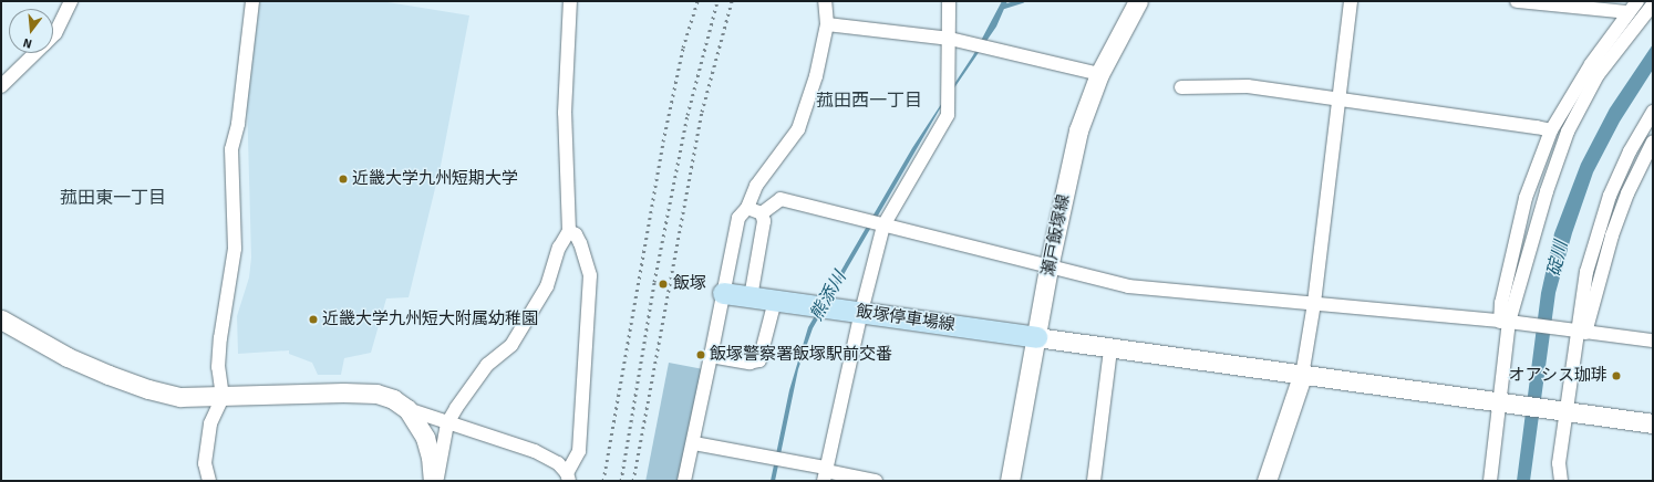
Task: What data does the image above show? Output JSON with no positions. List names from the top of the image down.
{
  "streets": {
    "main road": ["飯塚停車場線"],
    "street": ["瀬戸飯塚線"]
  },
  "crossings": [
    ["瀬戸飯塚線", "飯塚停車場線"]
  ],
  "districts": ["菰田西一丁目", "菰田東一丁目"],
  "water": ["碇川", "熊添川"],
  "places": [
    "近畿大学九州短期大学",
    "飯塚",
    "近畿大学九州短大附属幼稚園",
    "飯塚警察署飯塚駅前交番",
    "オアシス珈琲"
  ],
  "north": "bottom"
}
